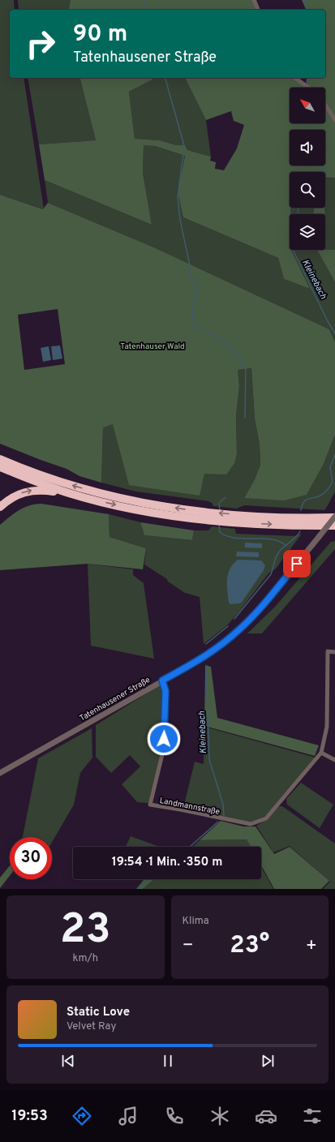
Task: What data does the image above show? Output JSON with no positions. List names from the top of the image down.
{
  "streets": {
    "street": ["Tatenhausener Straße", "Landmannstraße"]
  },
  "crossings": [
    ["Tatenhausener Straße", "Landmannstraße"]
  ],
  "water": ["Kleinebach"],
  "parks": ["Tatenhauser Wald"],
  "north": "top left",
  "page": {
    "turn": ["90 m", "Tatenhausener Straße"],
    "limit": "30",
    "trip": "19:54 · 1 Min. · 350 m",
    "tile": [
      ["23", "km/h"],
      "Klima"
    ],
    "heat": ["−", "23°", "+"],
    "song": ["Static Love", "Velvet Ray"],
    "tabs": "19:53"
  }
}
